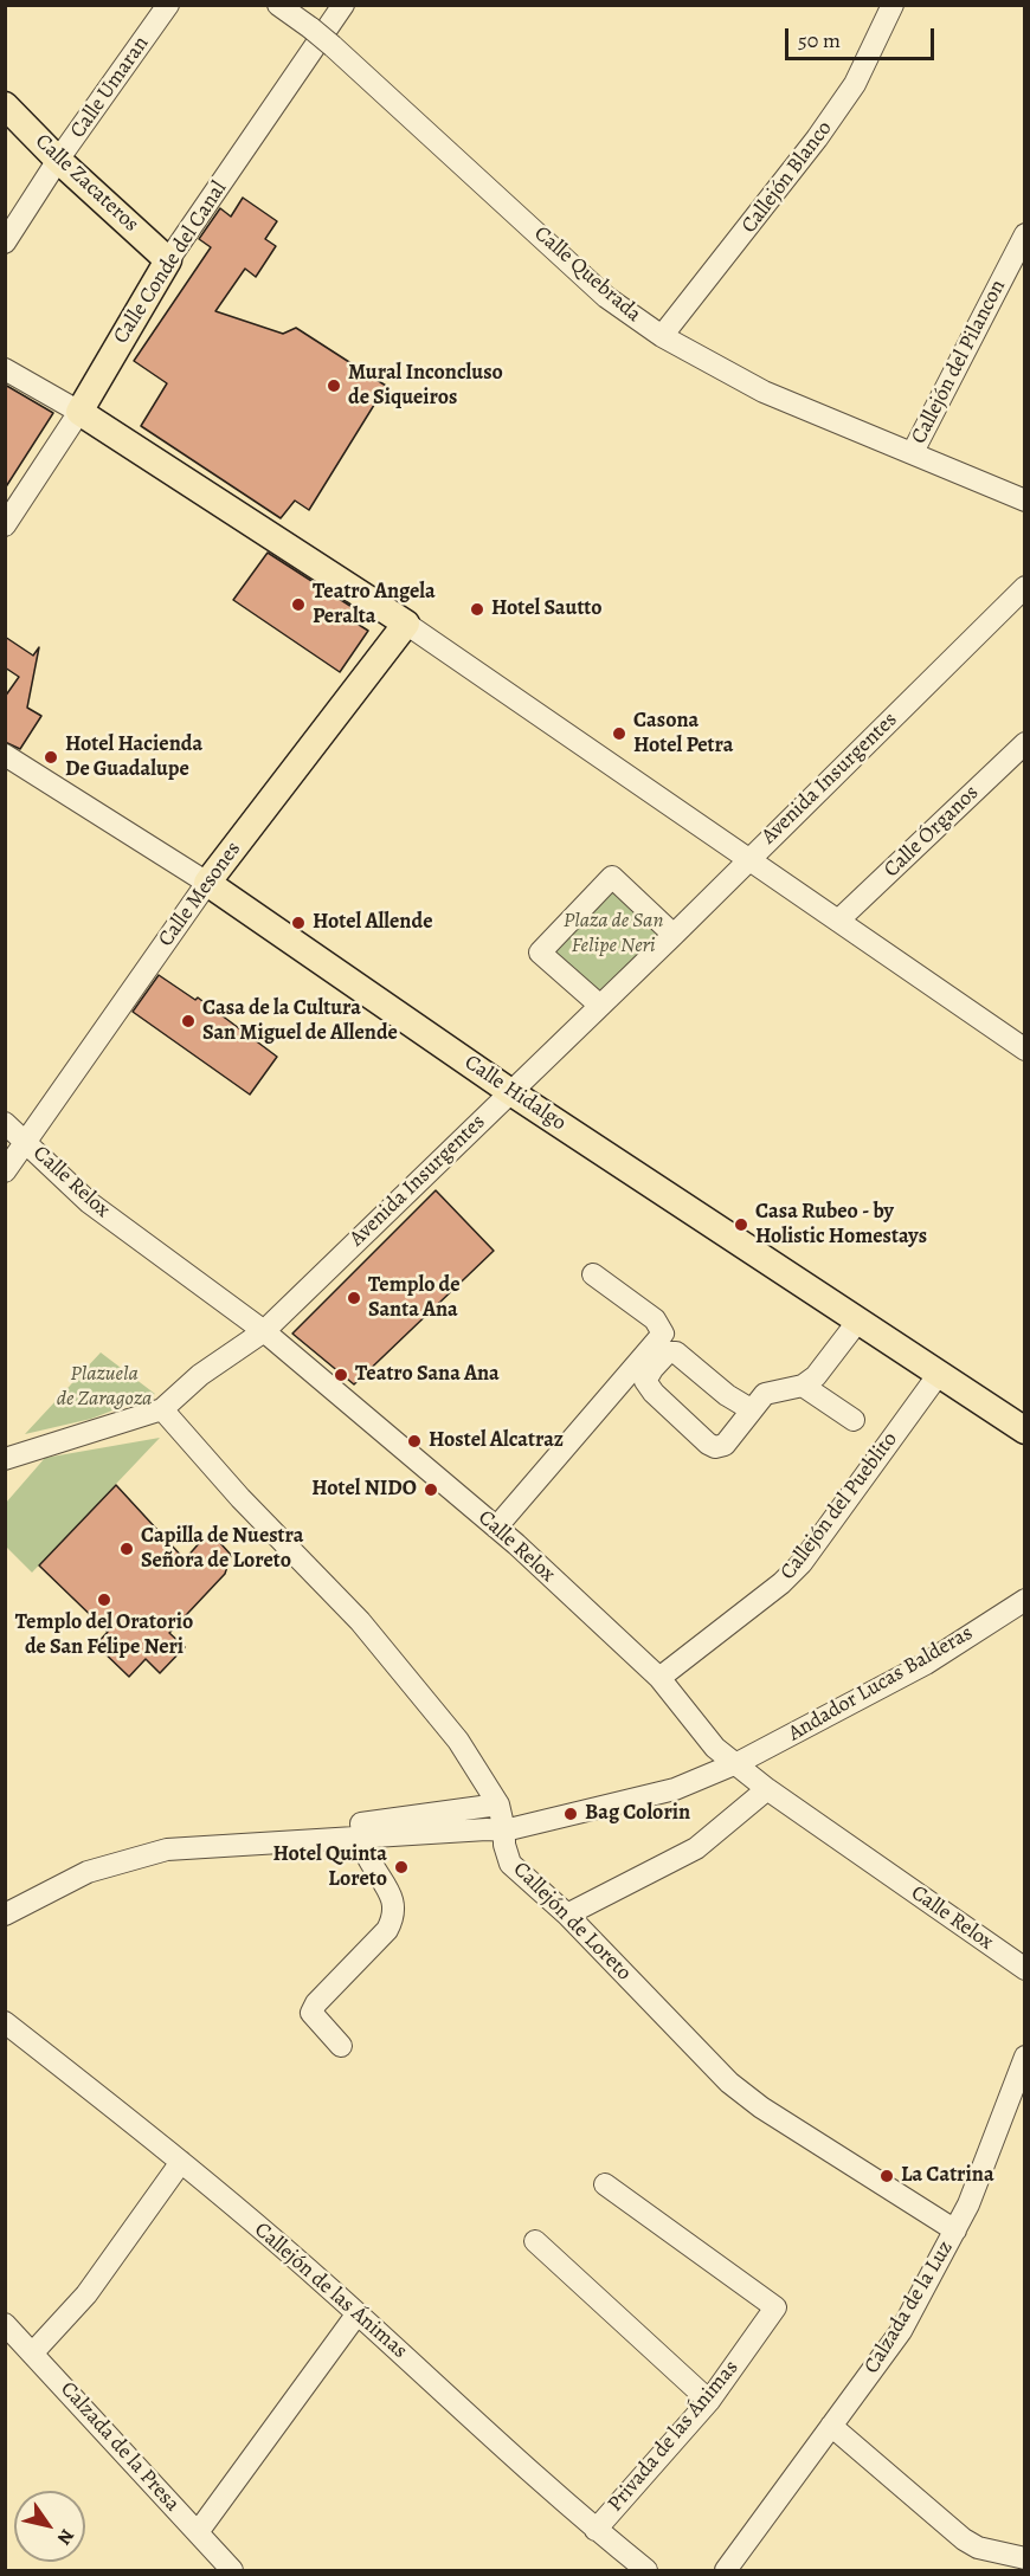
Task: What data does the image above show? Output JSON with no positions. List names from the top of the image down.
{
  "streets": {
    "main road": [
      "Calle Zacateros",
      "Calle Conde del Canal",
      "Calle Mesones",
      "Calle Hidalgo"
    ],
    "street": [
      "Calle Umaran",
      "Callejón Blanco",
      "Calle Quebrada",
      "Callejón del Pilancon",
      "Avenida Insurgentes",
      "Calle Órganos",
      "Calle Relox",
      "Callejón del Pueblito",
      "Andador Lucas Balderas",
      "Callejón de Loreto",
      "Callejón de las Ánimas",
      "Calzada de la Luz",
      "Privada de las Ánimas",
      "Calzada de la Presa"
    ]
  },
  "crossings": [
    ["Calle Umaran", "Calle Zacateros"],
    ["Callejón Blanco", "Calle Quebrada"],
    ["Calle Zacateros", "Calle Conde del Canal"],
    ["Calle Quebrada", "Callejón del Pilancon"],
    ["Avenida Insurgentes", "Calle Hidalgo"],
    ["Avenida Insurgentes", "Calle Relox"],
    ["Avenida Insurgentes", "Callejón de Loreto"],
    ["Calle Mesones", "Calle Hidalgo"],
    ["Calle Mesones", "Calle Relox"],
    ["Calle Hidalgo", "Callejón del Pueblito"],
    ["Calle Relox", "Callejón del Pueblito"],
    ["Calle Relox", "Andador Lucas Balderas"],
    ["Andador Lucas Balderas", "Callejón de Loreto"],
    ["Callejón de Loreto", "Calzada de la Luz"],
    ["Callejón de las Ánimas", "Privada de las Ánimas"]
  ],
  "parks": ["Plaza de San Felipe Neri", "Plazuela de Zaragoza"],
  "places": [
    "Mural Inconcluso de Siqueiros",
    "Teatro Angela Peralta",
    "Hotel Sautto",
    "Casona Hotel Petra",
    "Hotel Hacienda De Guadalupe",
    "Hotel Allende",
    "Casa de la Cultura San Miguel de Allende",
    "Casa Rubeo - by Holistic Homestays",
    "Templo de Santa Ana",
    "Teatro Sana Ana",
    "Hostel Alcatraz",
    "Hotel NIDO",
    "Capilla de Nuestra Señora de Loreto",
    "Templo del Oratorio de San Felipe Neri",
    "Bag Colorin",
    "Hotel Quinta Loreto",
    "La Catrina"
  ],
  "scale_bar": "50 m",
  "north": "bottom right"
}
